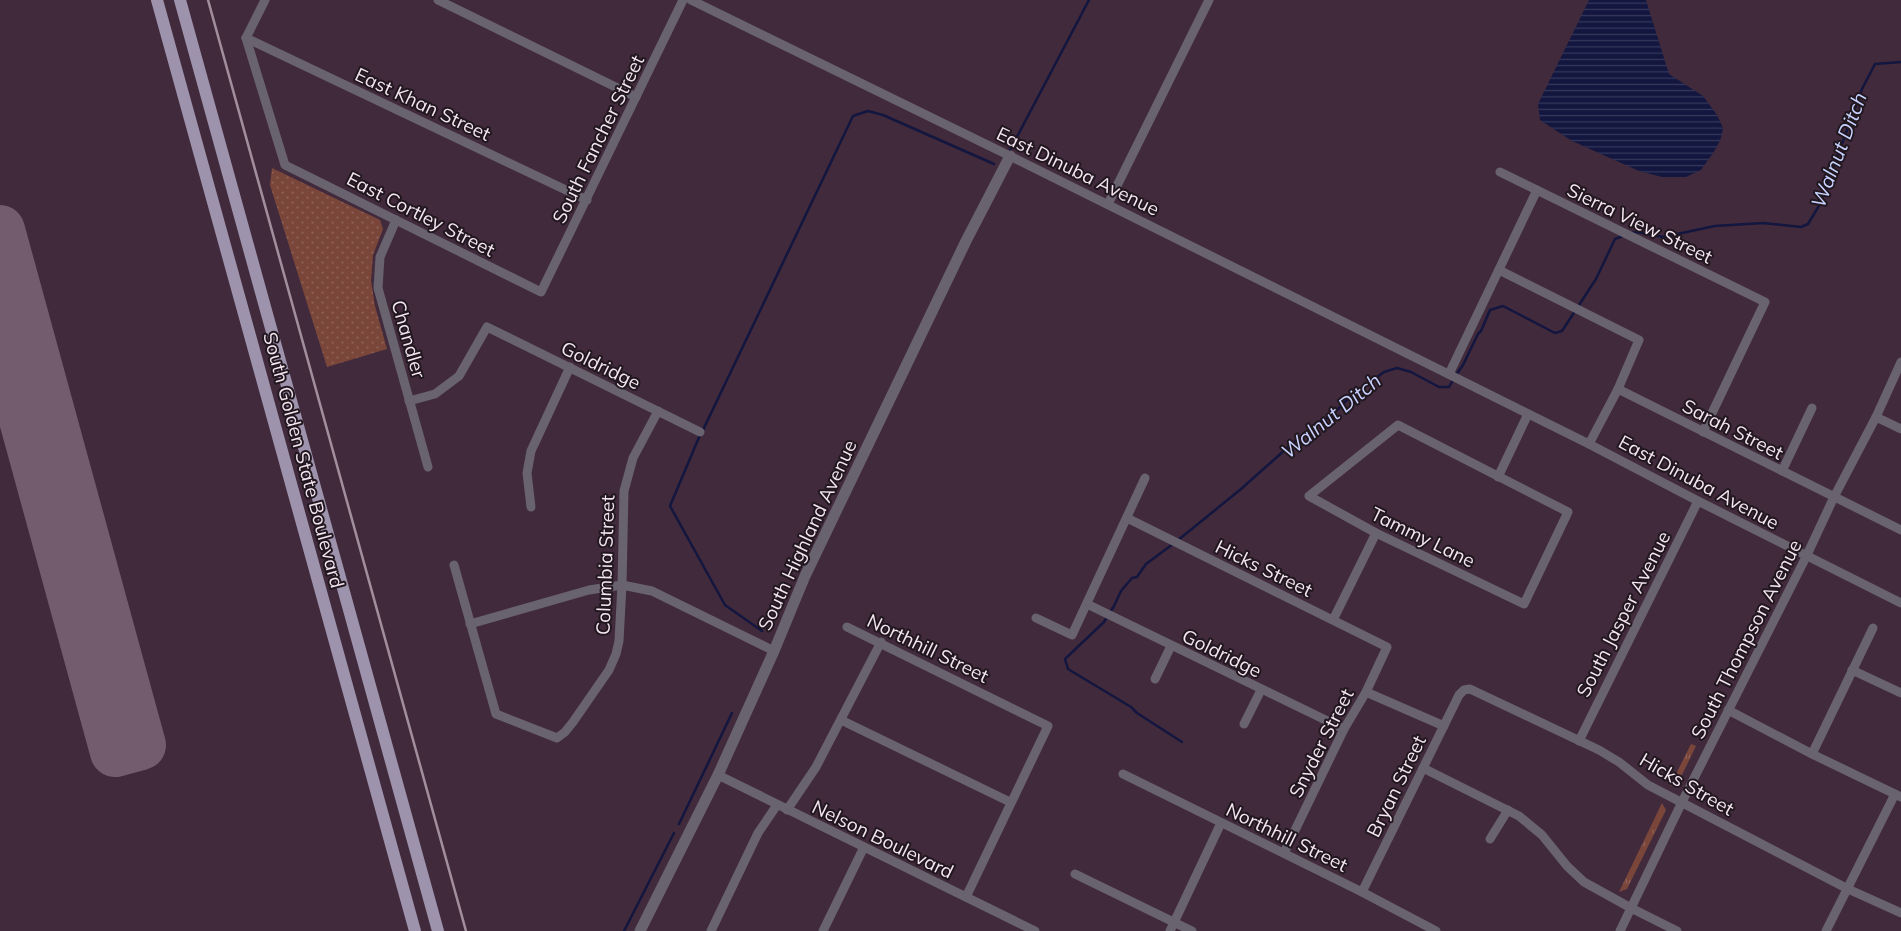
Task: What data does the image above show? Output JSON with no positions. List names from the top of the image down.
{
  "streets": {
    "main road": ["South Golden State Boulevard"],
    "street": [
      "East Khan Street",
      "South Fancher Street",
      "East Dinuba Avenue",
      "East Cortley Street",
      "Sierra View Street",
      "Chandler",
      "Goldridge",
      "Sarah Street",
      "South Highland Avenue",
      "Tammy Lane",
      "Columbia Street",
      "Hicks Street",
      "South Jasper Avenue",
      "South Thompson Avenue",
      "Northhill Street",
      "Snyder Street",
      "Bryan Street",
      "Nelson Boulevard"
    ]
  },
  "crossings": [
    ["East Khan Street", "South Fancher Street"],
    ["East Khan Street", "East Cortley Street"],
    ["South Fancher Street", "East Cortley Street"],
    ["East Dinuba Avenue", "South Highland Avenue"],
    ["East Dinuba Avenue", "South Jasper Avenue"],
    ["East Dinuba Avenue", "South Thompson Avenue"],
    ["East Cortley Street", "Chandler"],
    ["Sierra View Street", "Sarah Street"],
    ["Chandler", "Goldridge"],
    ["Goldridge", "Columbia Street"],
    ["Goldridge", "Snyder Street"],
    ["Sarah Street", "South Thompson Avenue"],
    ["South Highland Avenue", "Nelson Boulevard"],
    ["Hicks Street", "South Jasper Avenue"],
    ["Hicks Street", "South Thompson Avenue"],
    ["Hicks Street", "Snyder Street"],
    ["Hicks Street", "Bryan Street"],
    ["Northhill Street", "Snyder Street"],
    ["Northhill Street", "Bryan Street"]
  ],
  "water": ["Walnut Ditch"]
}
